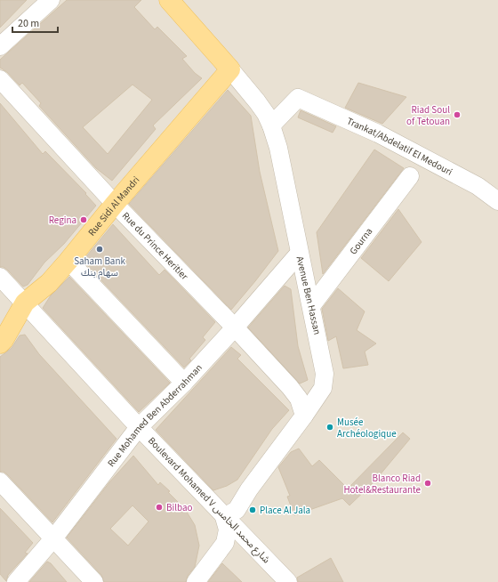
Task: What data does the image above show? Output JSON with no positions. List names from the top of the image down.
{
  "streets": {
    "main road": ["Rue Sidi Al Mandri"],
    "street": [
      "Trankat/Abdelatif El Medouri",
      "Gourna",
      "Rue du Prince Heritier",
      "Avenue Ben Hassan",
      "Rue Mohamed Ben Abderrahman",
      "Boulevard Mohamed V شارع محمد الخامس"
    ]
  },
  "crossings": [
    ["Trankat/Abdelatif El Medouri", "Avenue Ben Hassan"],
    ["Rue Sidi Al Mandri", "Rue du Prince Heritier"],
    ["Rue Sidi Al Mandri", "Avenue Ben Hassan"],
    ["Rue Sidi Al Mandri", "Boulevard Mohamed V شارع محمد الخامس"],
    ["Gourna", "Avenue Ben Hassan"],
    ["Rue du Prince Heritier", "Avenue Ben Hassan"],
    ["Rue du Prince Heritier", "Rue Mohamed Ben Abderrahman"],
    ["Avenue Ben Hassan", "Rue Mohamed Ben Abderrahman"],
    ["Avenue Ben Hassan", "Boulevard Mohamed V شارع محمد الخامس"],
    ["Rue Mohamed Ben Abderrahman", "Boulevard Mohamed V شارع محمد الخامس"]
  ],
  "places": [
    "Riad Soul of Tetouan",
    "Regina",
    "Saham Bank سهام بنك",
    "Musée Archéologique",
    "Blanco Riad Hotel&Restaurante",
    "Bilbao",
    "Place Al Jala"
  ],
  "scale_bar": "20 m"
}
